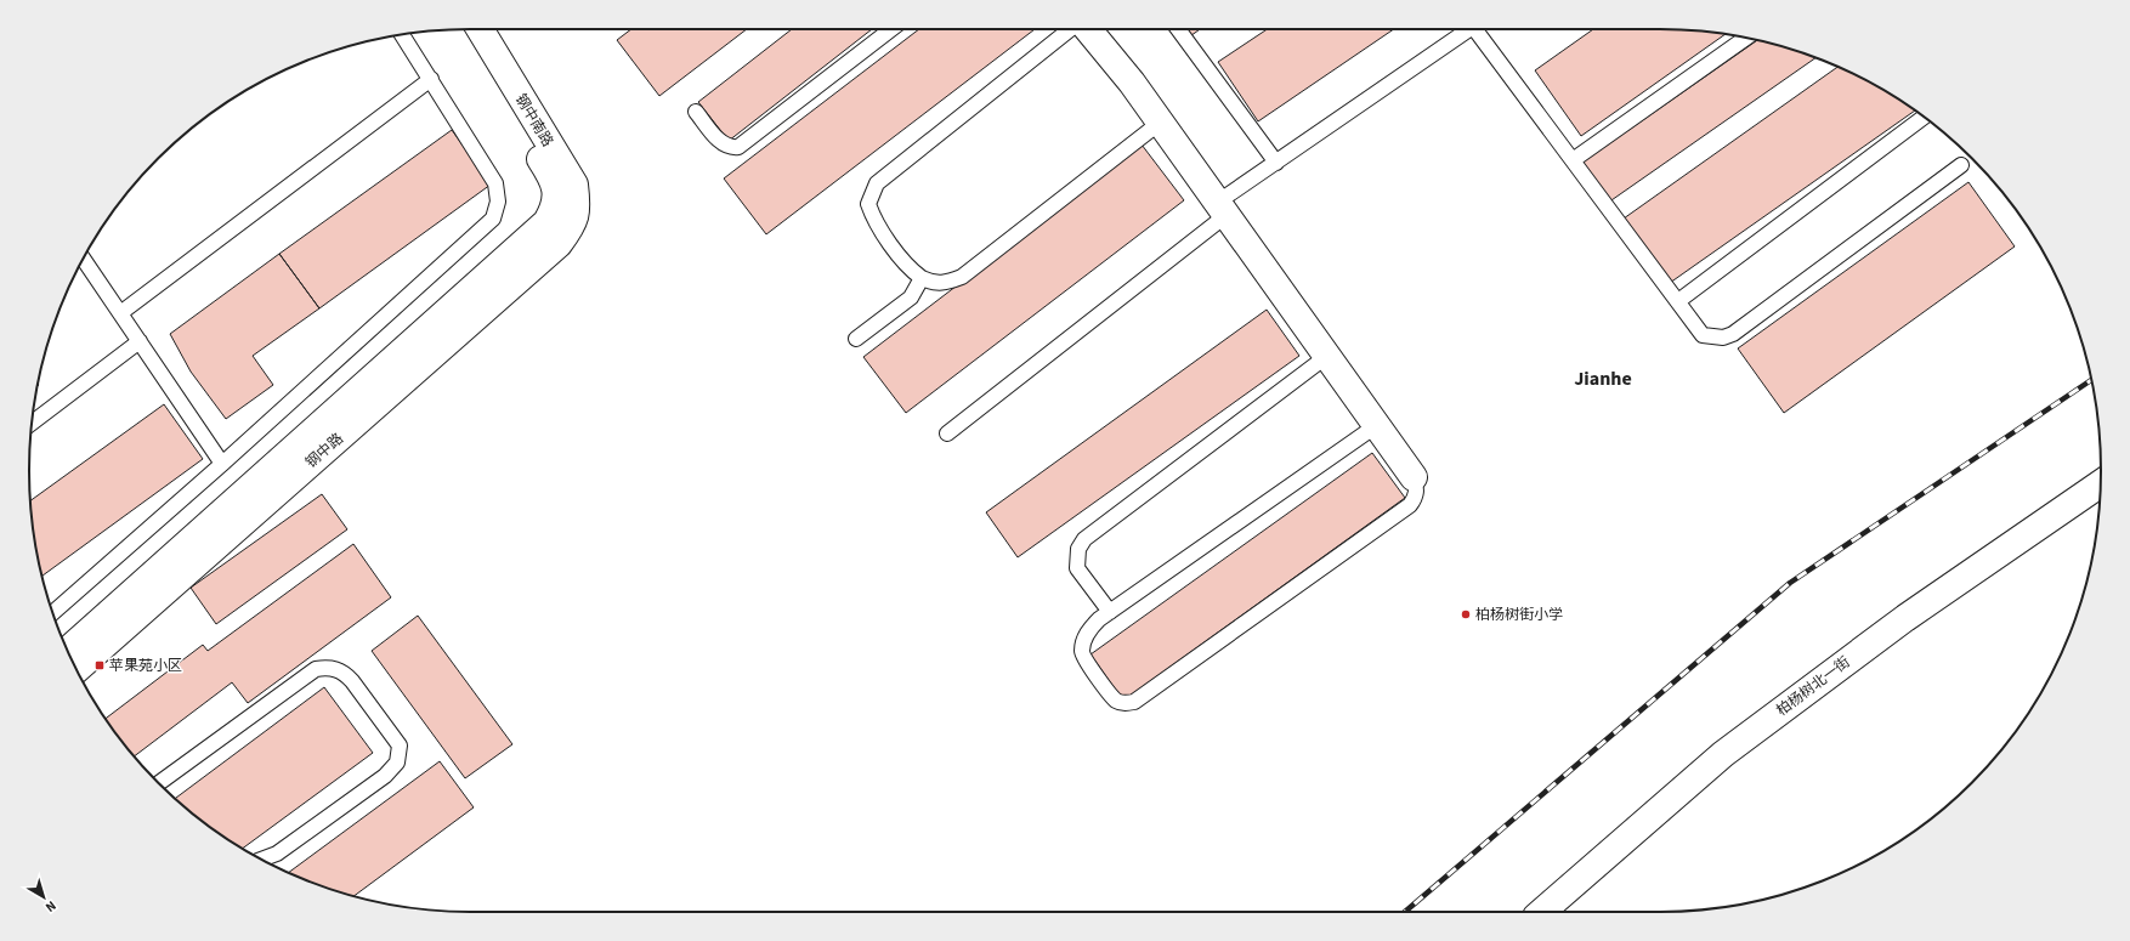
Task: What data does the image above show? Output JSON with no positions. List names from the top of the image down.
{
  "streets": {
    "street": ["钢中南路", "钢中路", "柏杨树北一街"]
  },
  "crossings": [
    ["钢中南路", "钢中路"]
  ],
  "districts": ["Jianhe"],
  "places": {
    "other": ["柏杨树街小学"],
    "transit": ["苹果苑小区"]
  },
  "north": "bottom right"
}
